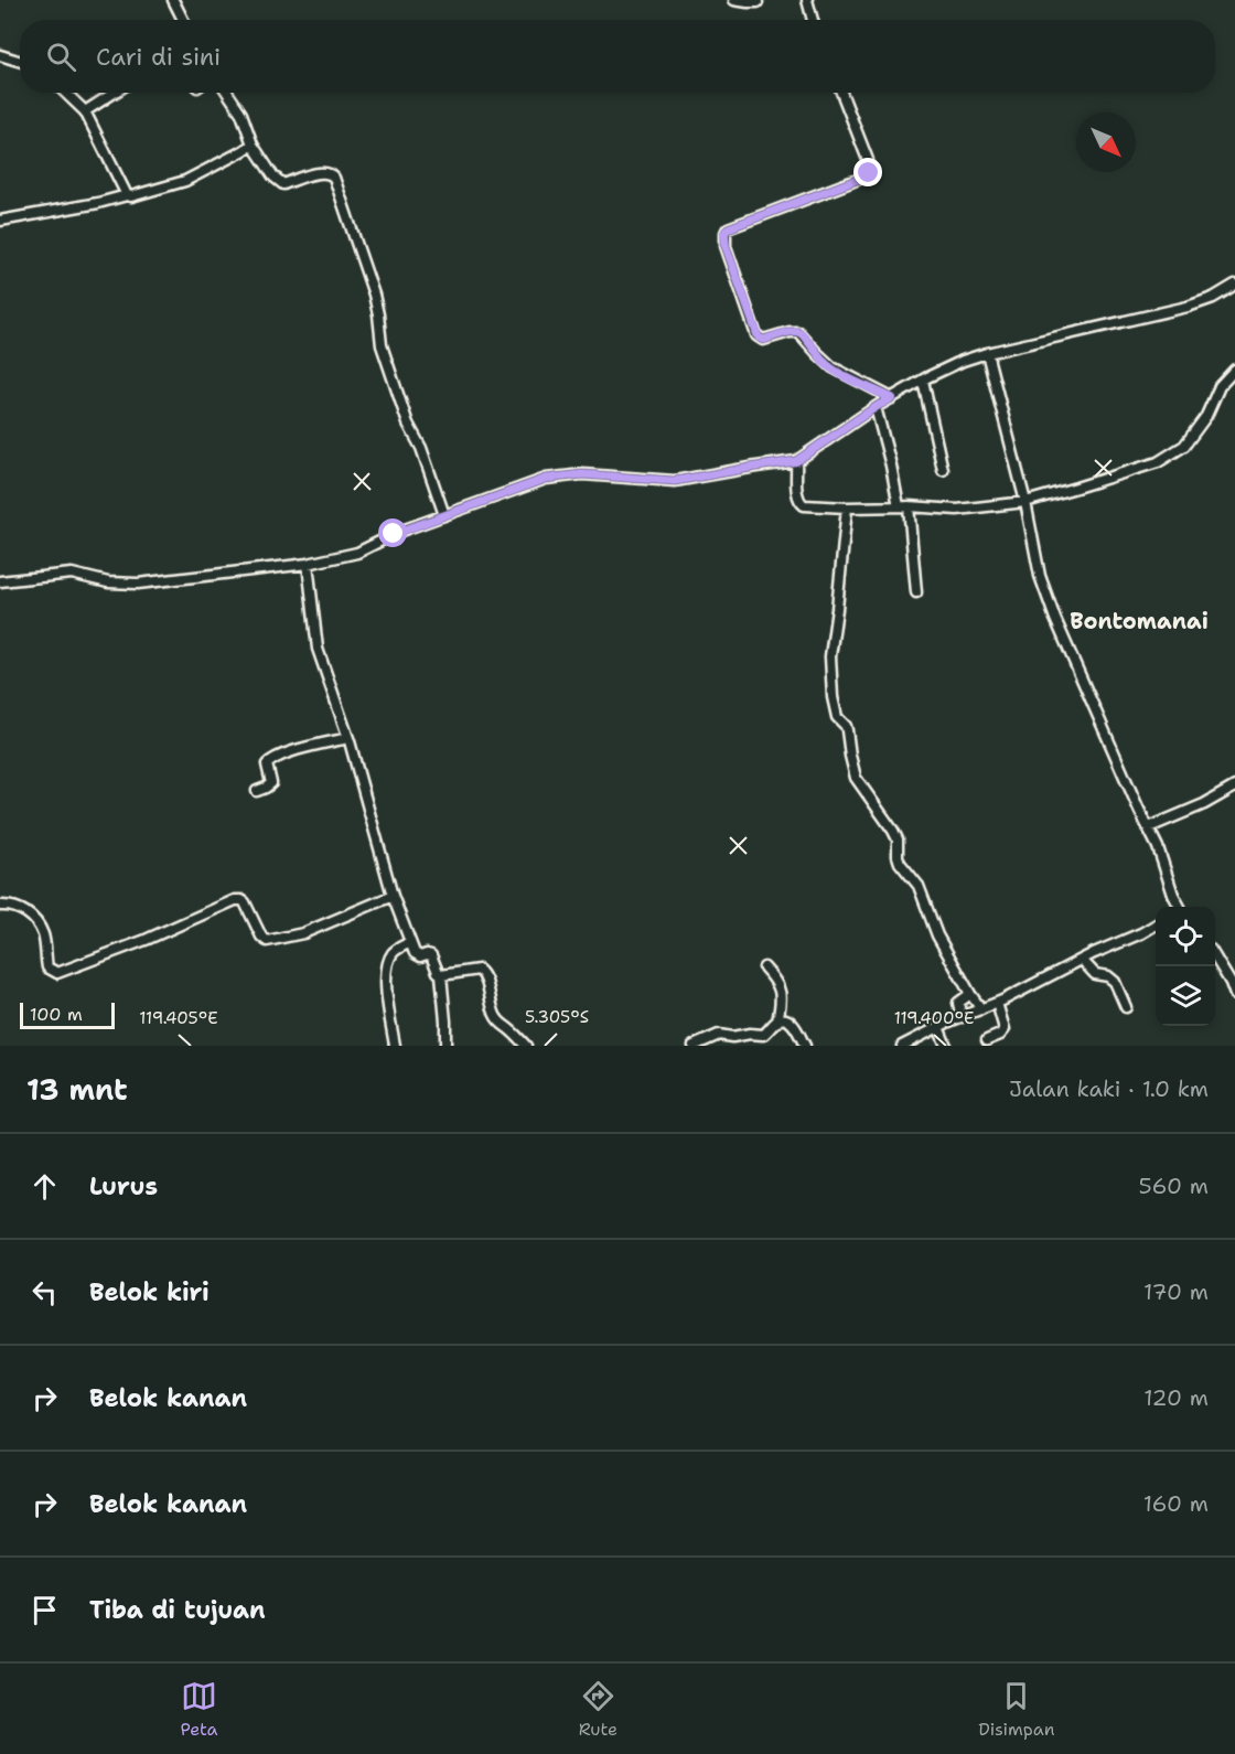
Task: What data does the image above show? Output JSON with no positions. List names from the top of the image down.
{
  "districts": ["Bontomanai"],
  "scale_bar": "100 m",
  "north": "bottom right",
  "page": {
    "search": "Cari di sini",
    "scale": "100 m",
    "heading": ["13 mnt", "Jalan kaki · 1.0 km"],
    "list": [
      ["Lurus", "560 m"],
      ["Belok kiri", "170 m"],
      ["Belok kanan", "120 m"],
      ["Belok kanan", "160 m"],
      "Tiba di tujuan"
    ],
    "nav": ["Peta", "Rute", "Disimpan"]
  },
  "coordinates": ["5.305°S", "119.405°E", "119.400°E"]
}
